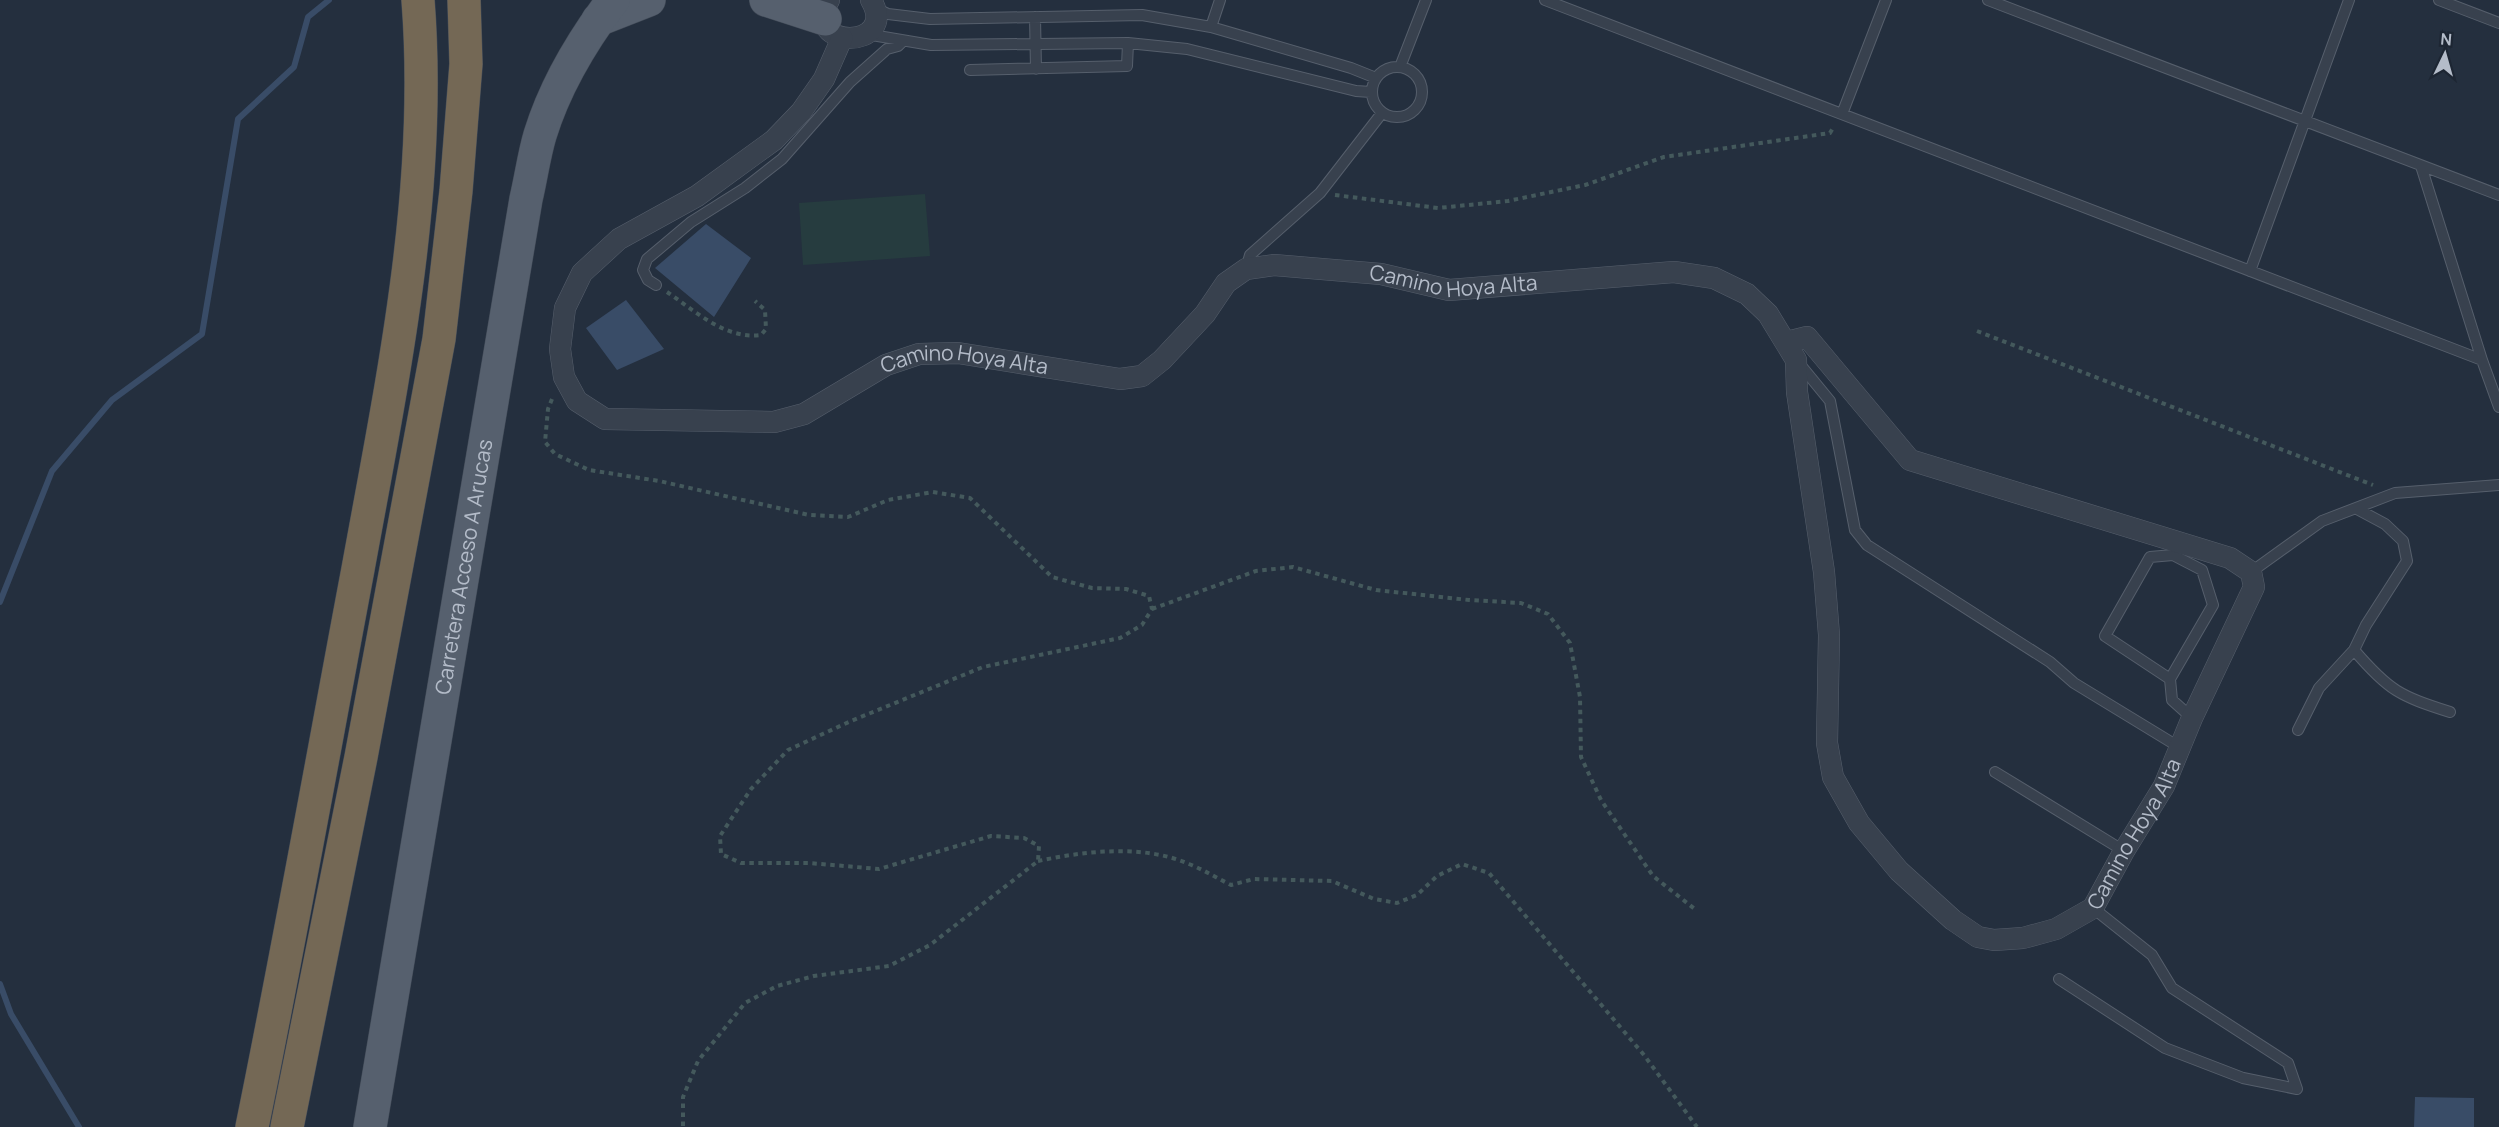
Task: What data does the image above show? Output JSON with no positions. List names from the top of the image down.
{
  "streets": {
    "main road": ["Carretera Acceso A Arucas"],
    "street": ["Camino Hoya Alta"]
  },
  "north": "top"
}
